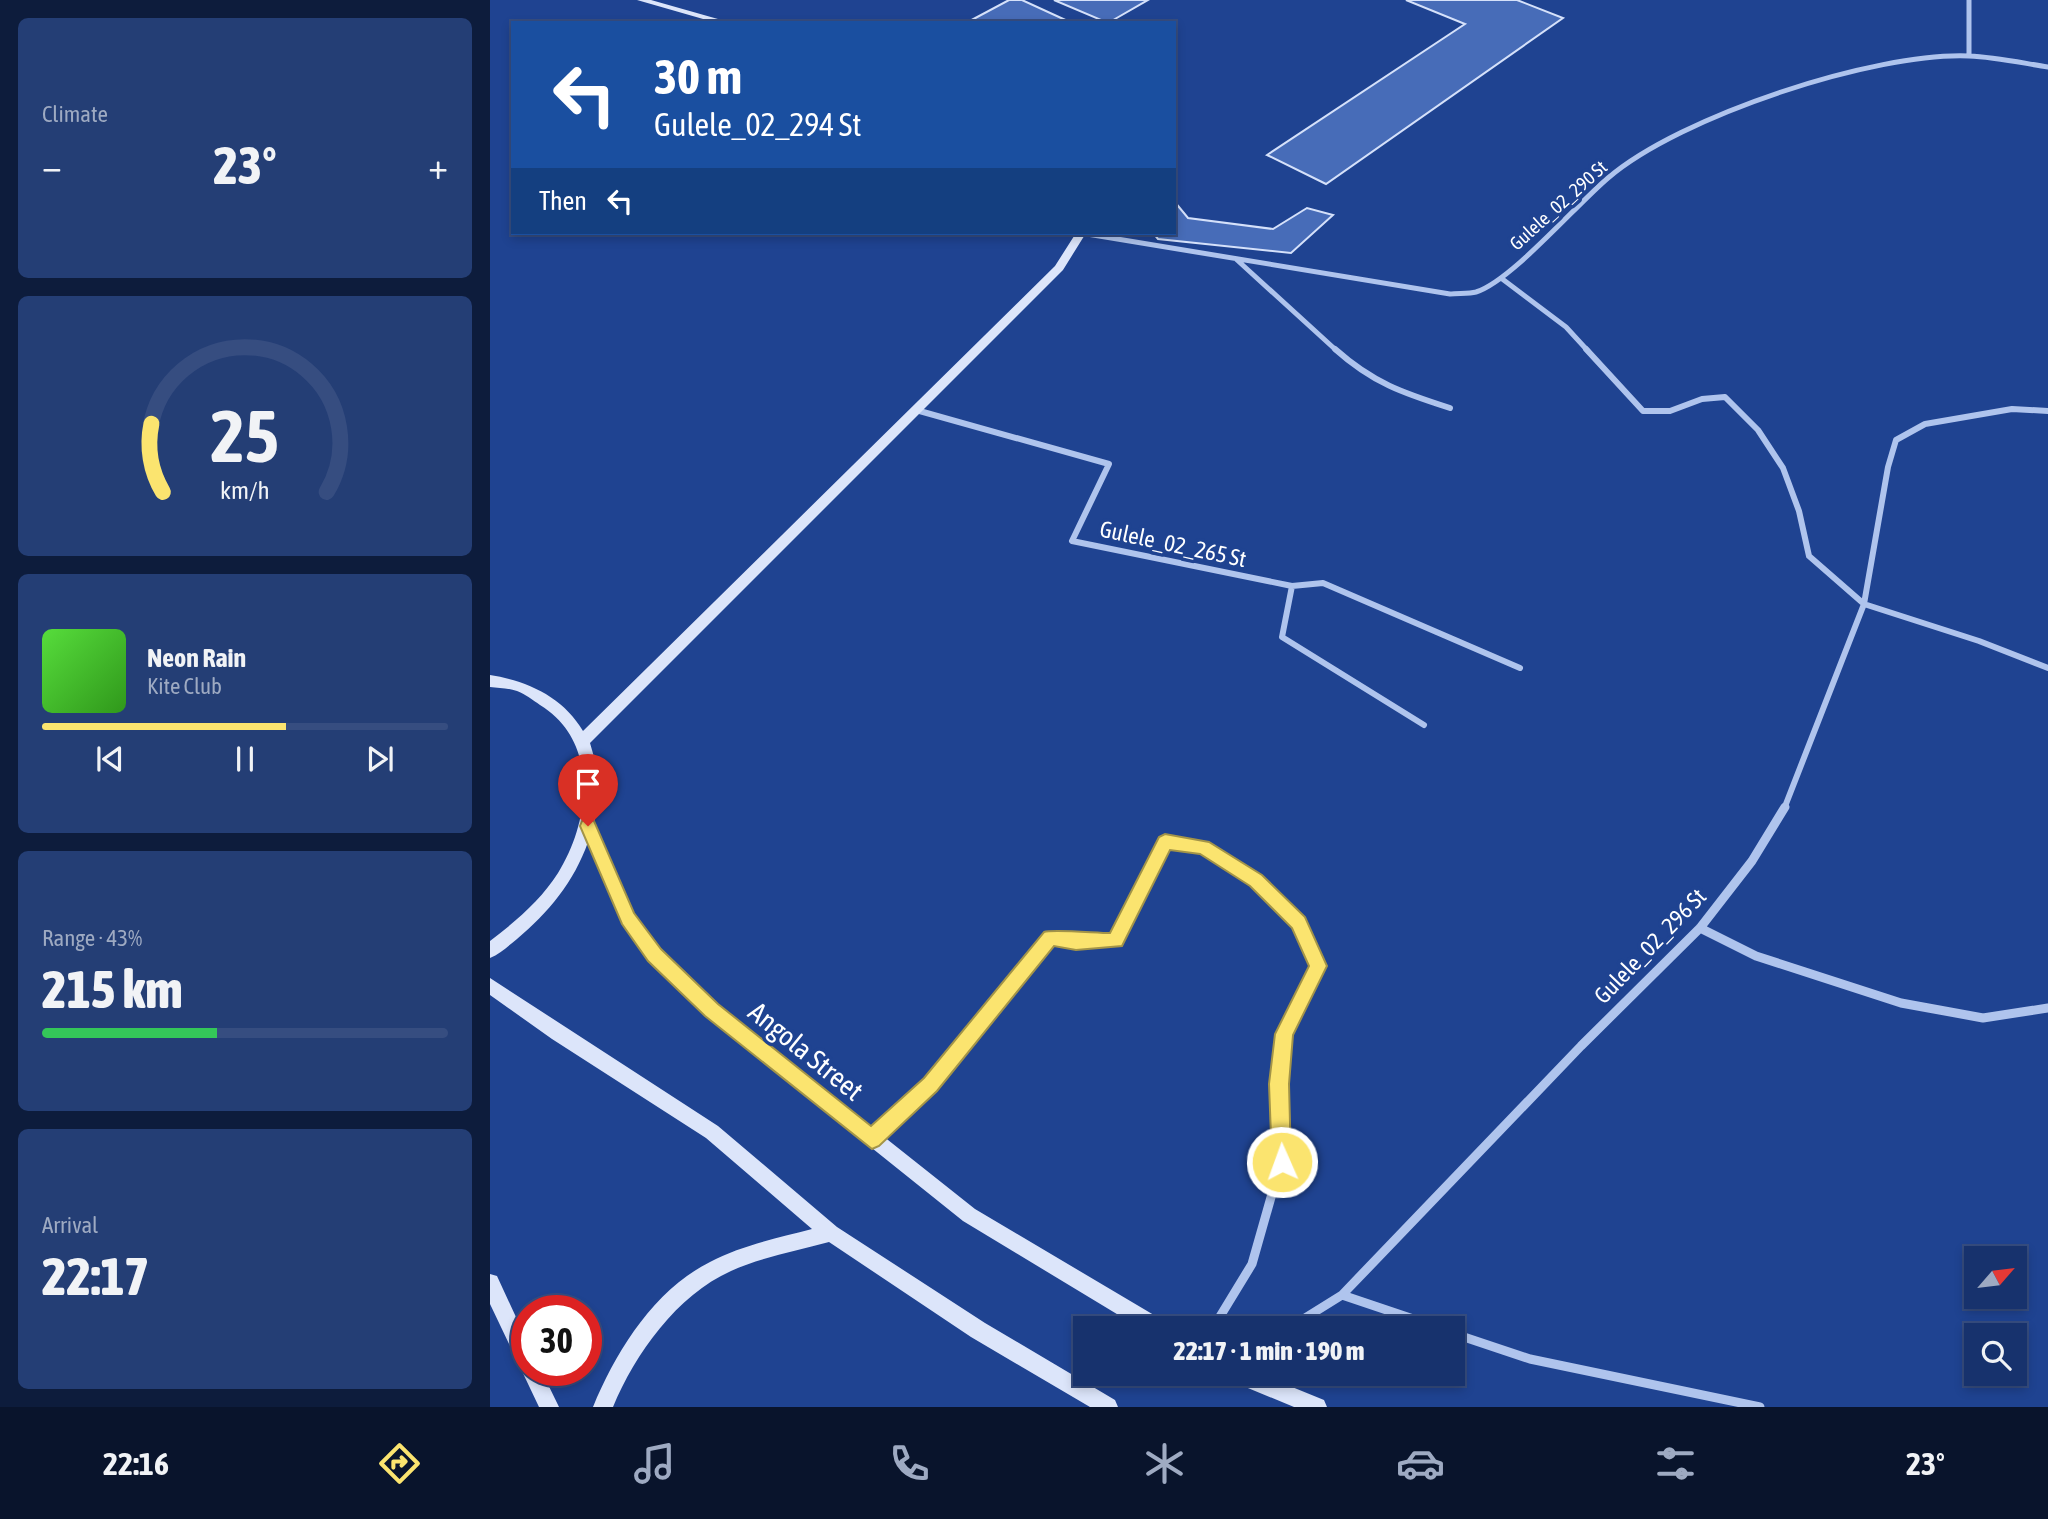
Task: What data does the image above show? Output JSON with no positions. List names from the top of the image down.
{
  "streets": {
    "main road": ["Angola Street"],
    "street": ["Gulele_02_290 St", "Gulele_02_265 St", "Gulele_02_296 St"]
  },
  "north": "top right",
  "page": {
    "tile": [
      "Climate",
      ["Range · 43%", "215 km"],
      ["Arrival", "22:17"]
    ],
    "turn": ["30 m", "Gulele_02_294 St"],
    "heat": ["−", "23°", "+"],
    "then": "Then",
    "song": ["Neon Rain", "Kite Club"],
    "limit": "30",
    "trip": "22:17 · 1 min · 190 m",
    "tabs": ["22:16", "23°"],
    "gauge": ["25", "km/h"]
  }
}
